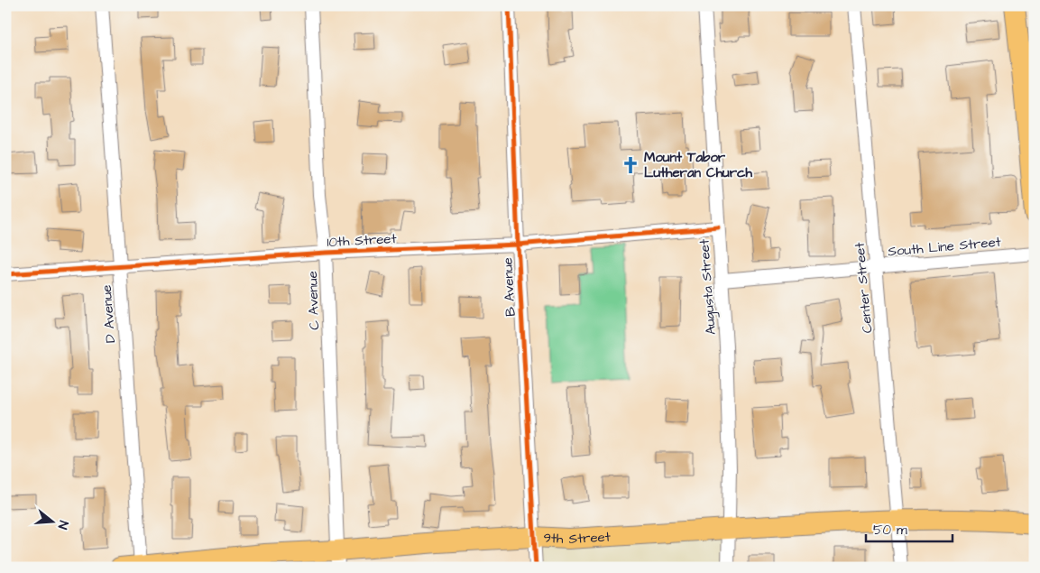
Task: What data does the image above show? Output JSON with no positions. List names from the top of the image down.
{
  "streets": {
    "main road": ["9th Street"],
    "street": [
      "10th Street",
      "South Line Street",
      "B Avenue",
      "Augusta Street",
      "Center Street",
      "C Avenue",
      "D Avenue"
    ]
  },
  "crossings": [
    ["10th Street", "B Avenue"],
    ["10th Street", "Augusta Street"],
    ["10th Street", "C Avenue"],
    ["10th Street", "D Avenue"],
    ["South Line Street", "Augusta Street"],
    ["South Line Street", "Center Street"],
    ["B Avenue", "9th Street"],
    ["Augusta Street", "9th Street"],
    ["Center Street", "9th Street"],
    ["C Avenue", "9th Street"],
    ["D Avenue", "9th Street"]
  ],
  "places": {
    "church": ["Mount Tabor Lutheran Church"]
  },
  "scale_bar": "50 m",
  "north": "right"
}
